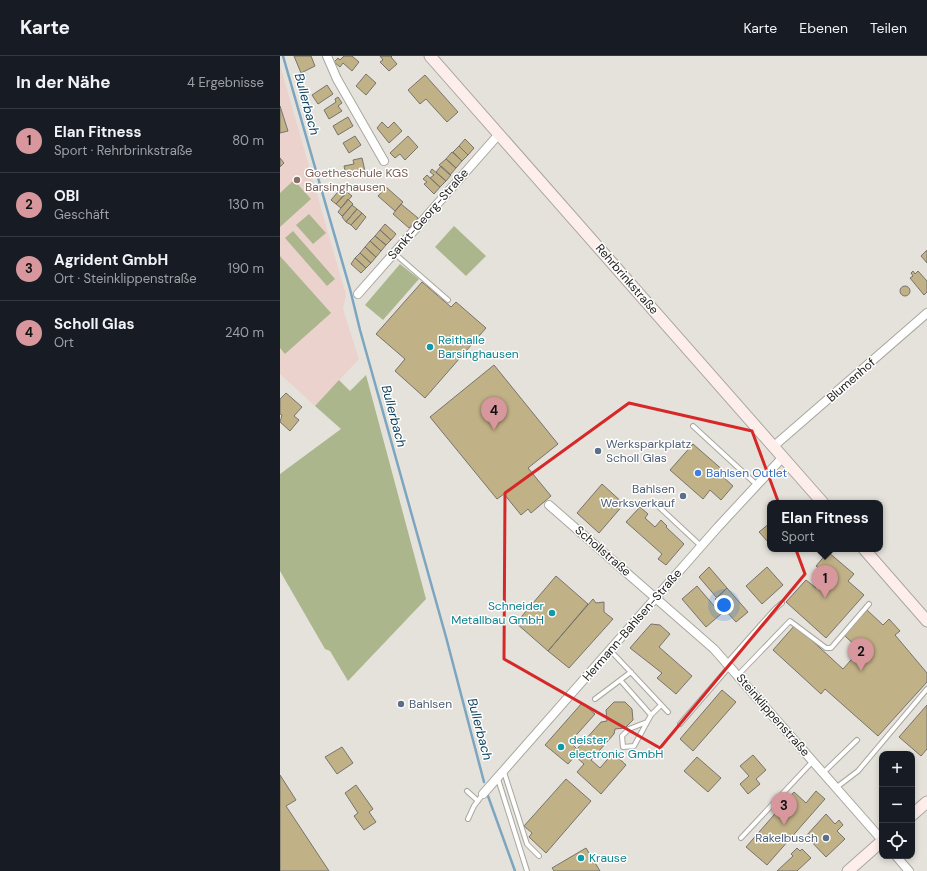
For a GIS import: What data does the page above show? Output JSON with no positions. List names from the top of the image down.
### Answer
{
  "streets": {
    "main road": ["Rehrbrinkstraße"],
    "street": [
      "Sankt-Georg-Straße",
      "Blumenhof",
      "Schollstraße",
      "Hermann-Bahlsen-Straße",
      "Steinklippenstraße"
    ]
  },
  "crossings": [
    ["Sankt-Georg-Straße", "Rehrbrinkstraße"],
    ["Rehrbrinkstraße", "Blumenhof"],
    ["Rehrbrinkstraße", "Hermann-Bahlsen-Straße"],
    ["Schollstraße", "Hermann-Bahlsen-Straße"],
    ["Schollstraße", "Steinklippenstraße"],
    ["Hermann-Bahlsen-Straße", "Steinklippenstraße"]
  ],
  "water": ["Bullerbach"],
  "places": [
    "Goetheschule KGS Barsinghausen",
    "Reithalle Barsinghausen",
    "Werksparkplatz Scholl Glas",
    "Bahlsen Outlet",
    "Bahlsen Werksverkauf",
    "Schneider Metallbau GmbH",
    "Bahlsen",
    "deister electronic GmbH",
    "Rakelbusch",
    "Krause"
  ],
  "page": {
    "header": "Karte",
    "nav": ["Karte", "Ebenen", "Teilen"],
    "heading": ["In der Nähe", "4 Ergebnisse"],
    "list": [
      {
        "mark": "1",
        "name": "Elan Fitness",
        "note": "Sport · Rehrbrinkstraße",
        "value": "80 m"
      },
      {
        "mark": "2",
        "name": "OBI",
        "note": "Geschäft",
        "value": "130 m"
      },
      {
        "mark": "3",
        "name": "Agrident GmbH",
        "note": "Ort · Steinklippenstraße",
        "value": "190 m"
      },
      {
        "mark": "4",
        "name": "Scholl Glas",
        "note": "Ort",
        "value": "240 m"
      }
    ],
    "pins": [
      "4",
      "1",
      "2",
      "3"
    ],
    "popup": ["Elan Fitness", "Sport"],
    "map_buttons": ["+", "−"]
  }
}
